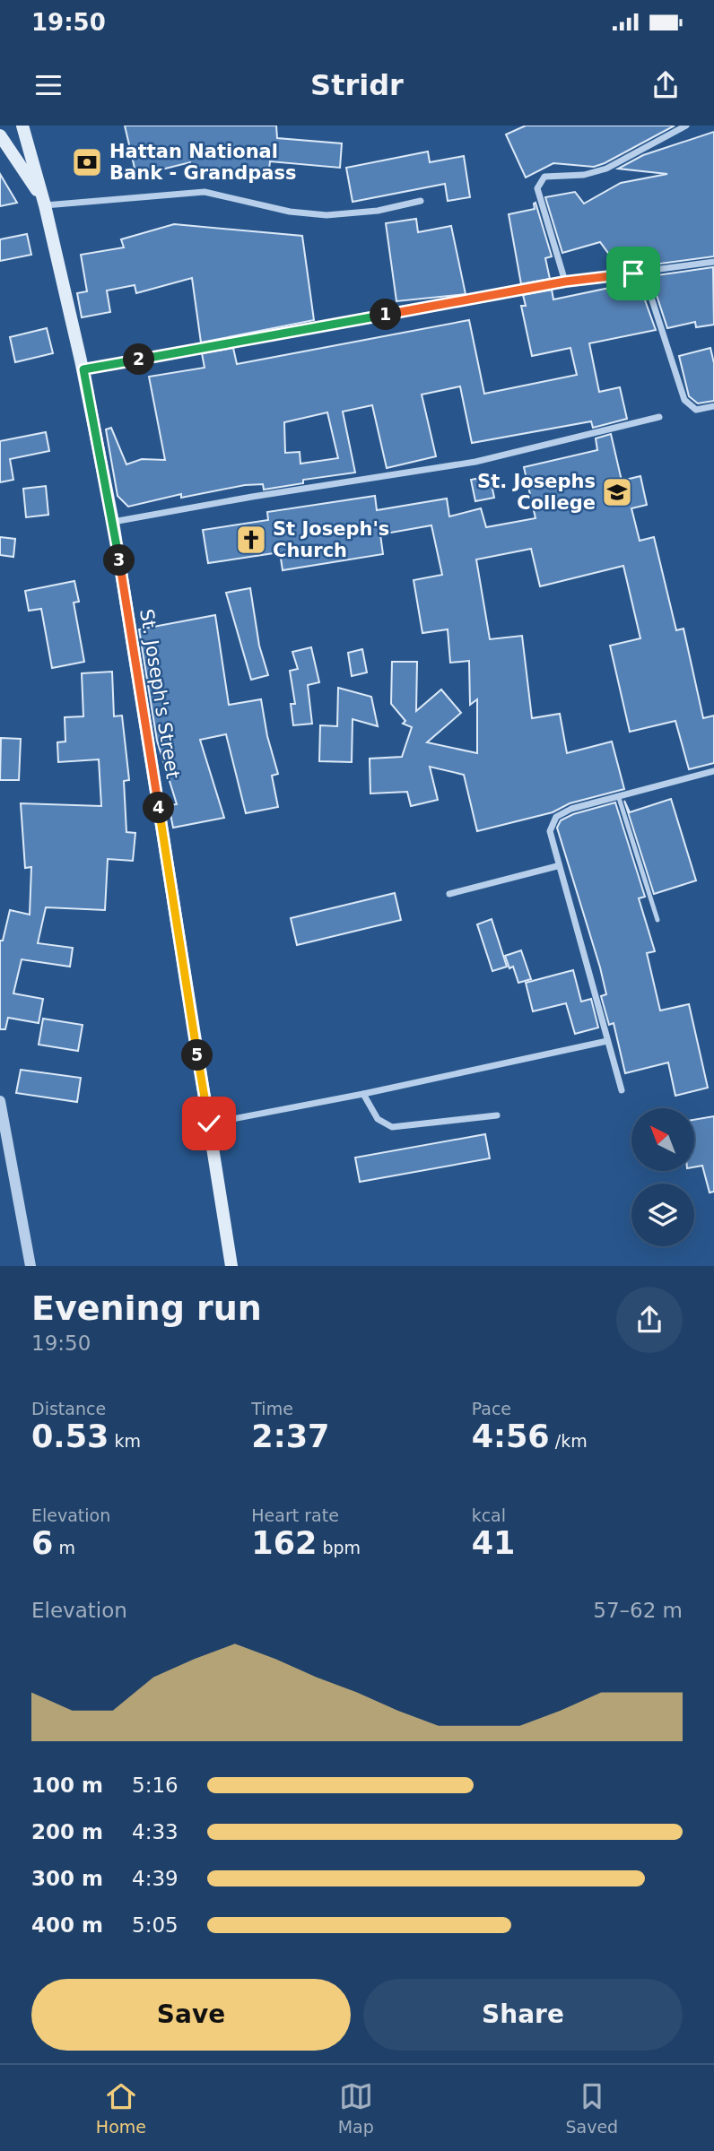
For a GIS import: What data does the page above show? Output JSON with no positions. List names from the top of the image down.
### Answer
{
  "streets": {
    "main road": ["St. Joseph's Street"]
  },
  "places": {
    "bank": ["Hattan National Bank - Grandpass"],
    "school or university": ["St. Josephs College"],
    "church": ["St Joseph's Church"]
  },
  "north": "top left",
  "page": {
    "status": "19:50",
    "header": "Stridr",
    "pins": [
      "1",
      "2",
      "3",
      "4",
      "5"
    ],
    "heading": ["Evening run", "19:50"],
    "stats": [
      ["Distance", "0.53 km"],
      ["Time", "2:37"],
      ["Pace", "4:56 /km"],
      ["Elevation", "6 m"],
      ["Heart rate", "162 bpm"],
      ["kcal", "41"]
    ],
    "chart": ["Elevation", "57–62 m"],
    "list": [
      {
        "name": "100 m",
        "note": "5:16"
      },
      {
        "name": "200 m",
        "note": "4:33"
      },
      {
        "name": "300 m",
        "note": "4:39"
      },
      {
        "name": "400 m",
        "note": "5:05"
      }
    ],
    "buttons": ["Save", "Share"],
    "tabs": ["Home", "Map", "Saved"]
  }
}
